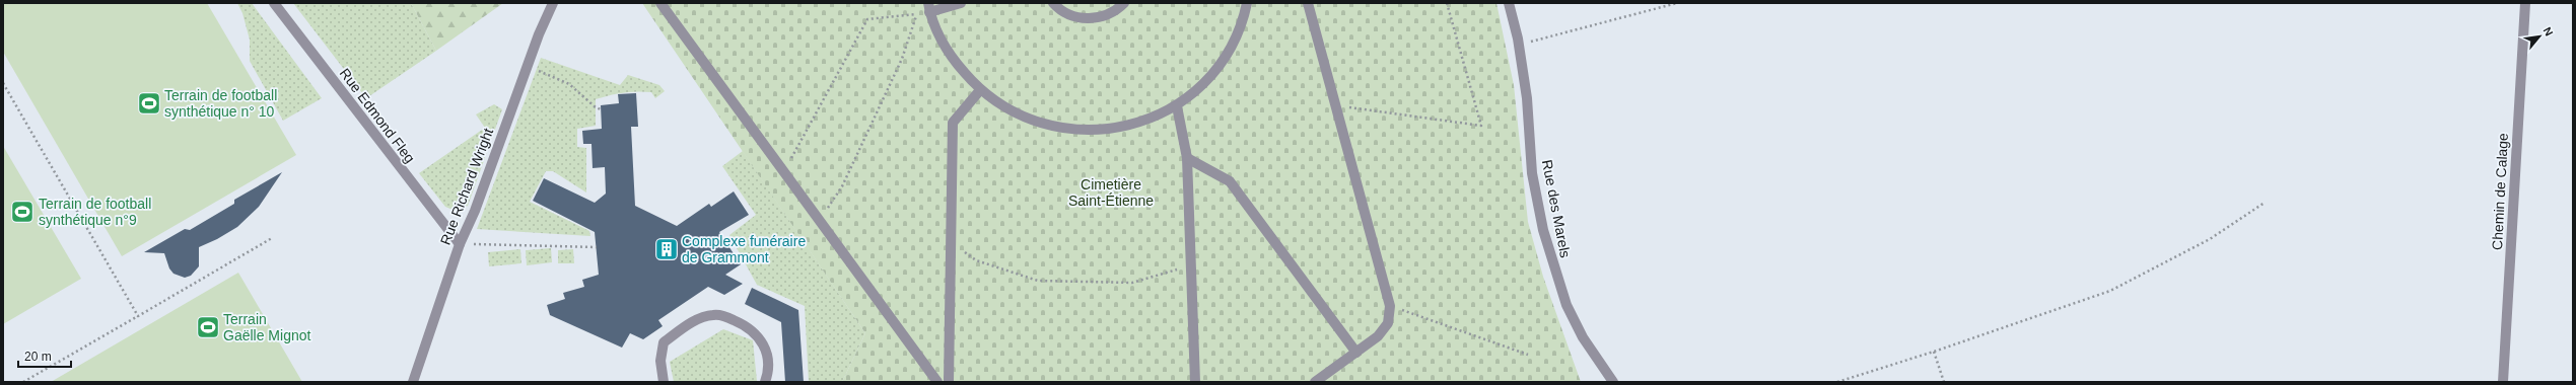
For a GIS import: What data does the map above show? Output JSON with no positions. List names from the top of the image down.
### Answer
{
  "streets": {
    "street": [
      "Rue Edmond Fleg",
      "Rue Richard Wright",
      "Chemin de Calage",
      "Rue des Marels"
    ]
  },
  "crossings": [
    ["Rue Edmond Fleg", "Rue Richard Wright"]
  ],
  "parks": ["Cimetière Saint-Étienne"],
  "places": {
    "sports": ["Terrain de football synthétique n° 10", "Terrain de football synthétique n°9", "Terrain Gaëlle Mignot"],
    "building": ["Complexe funéraire de Grammont"]
  },
  "scale_bar": "20 m",
  "north": "top right"
}
